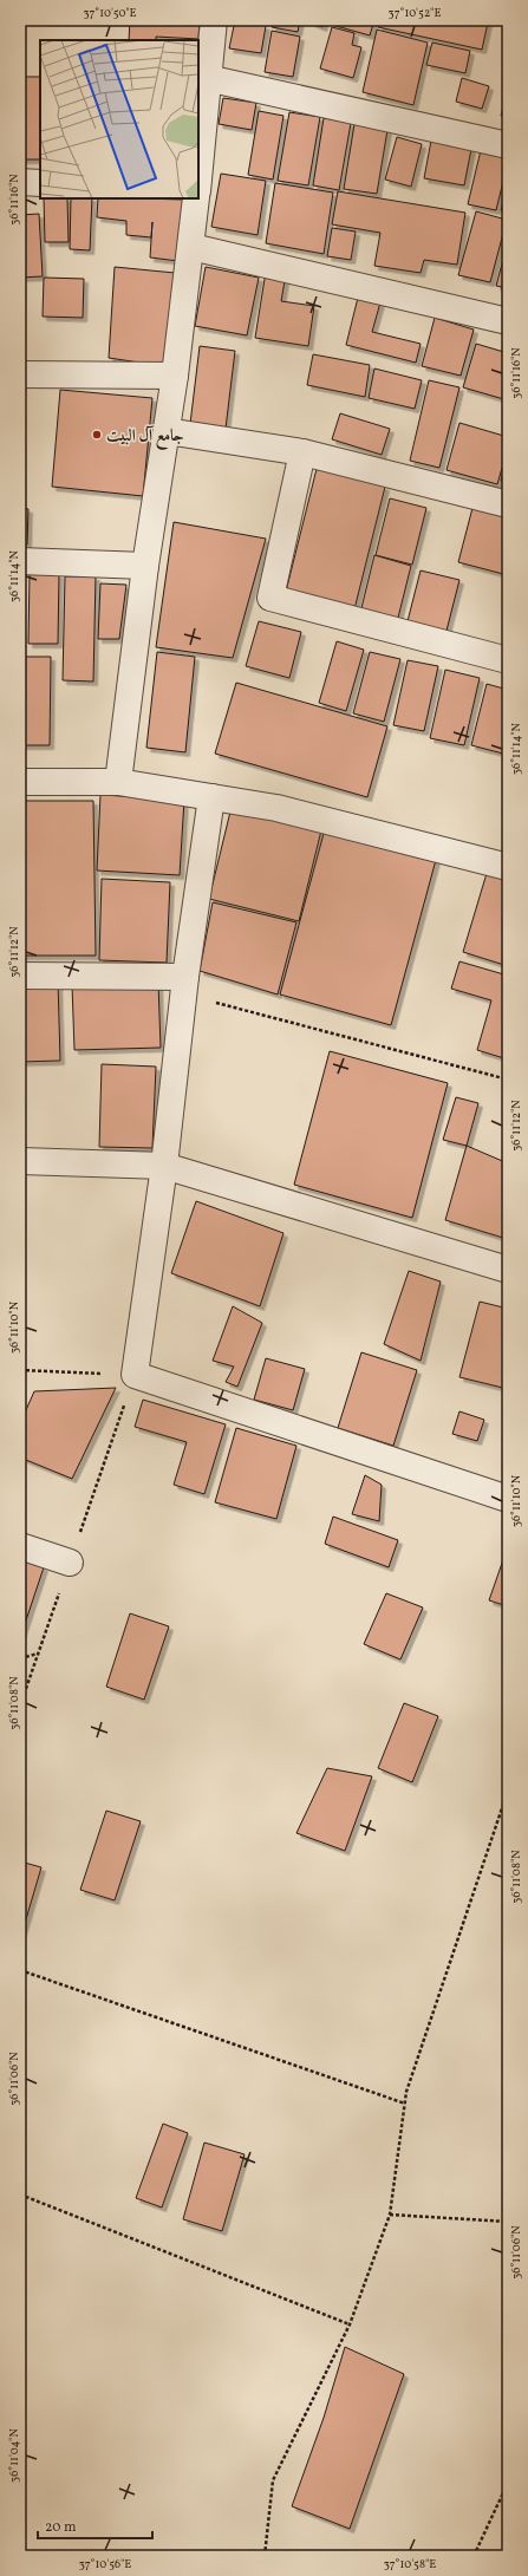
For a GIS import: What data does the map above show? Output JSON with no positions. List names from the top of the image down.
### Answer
{
  "places": ["جامع آل البيت"],
  "scale_bar": "20 m",
  "coordinates": [
    "37°10'50\"E",
    "37°10'52\"E",
    "36°11'16\"N",
    "36°11'14\"N",
    "36°11'12\"N",
    "36°11'10\"N",
    "36°11'08\"N",
    "36°11'06\"N",
    "36°11'04\"N",
    "37°10'56\"E",
    "37°10'58\"E"
  ]
}
